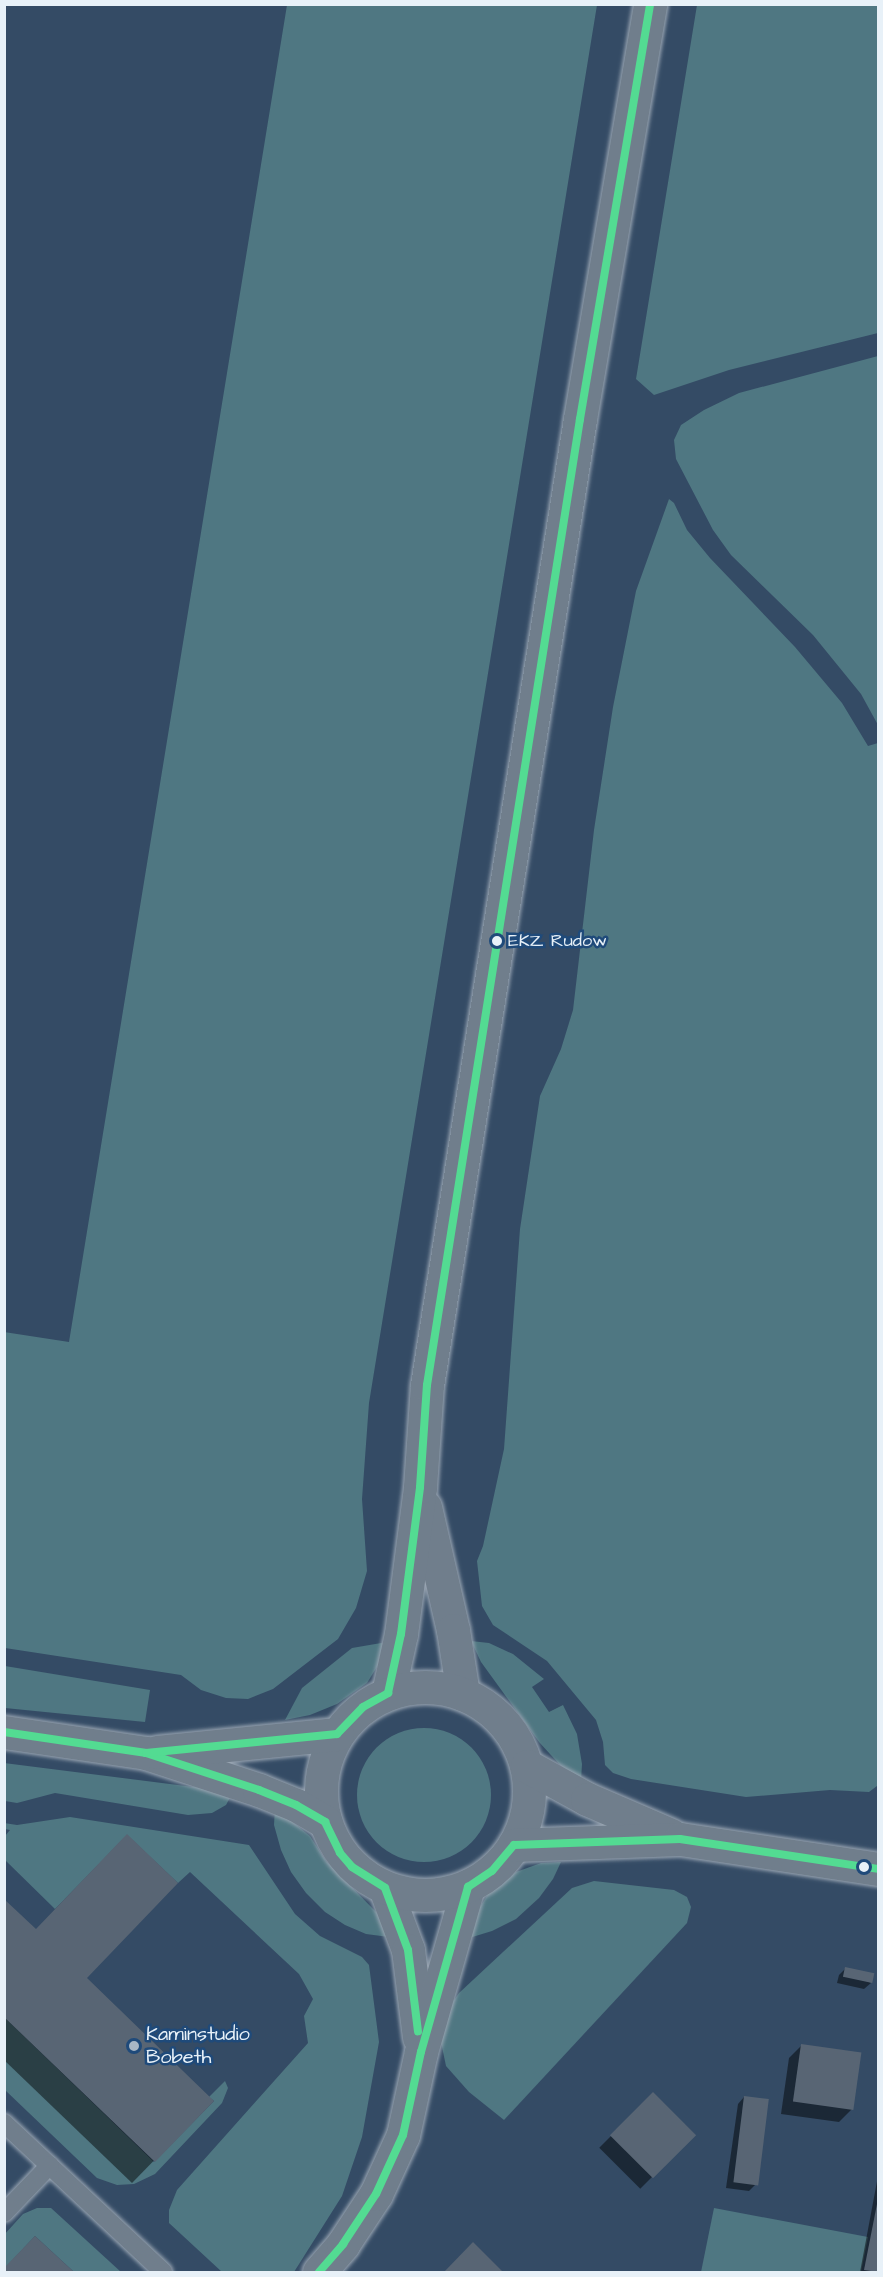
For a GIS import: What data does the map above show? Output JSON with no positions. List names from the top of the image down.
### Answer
{
  "places": ["EKZ Rudow", "Kaminstudio Bobeth"]
}
